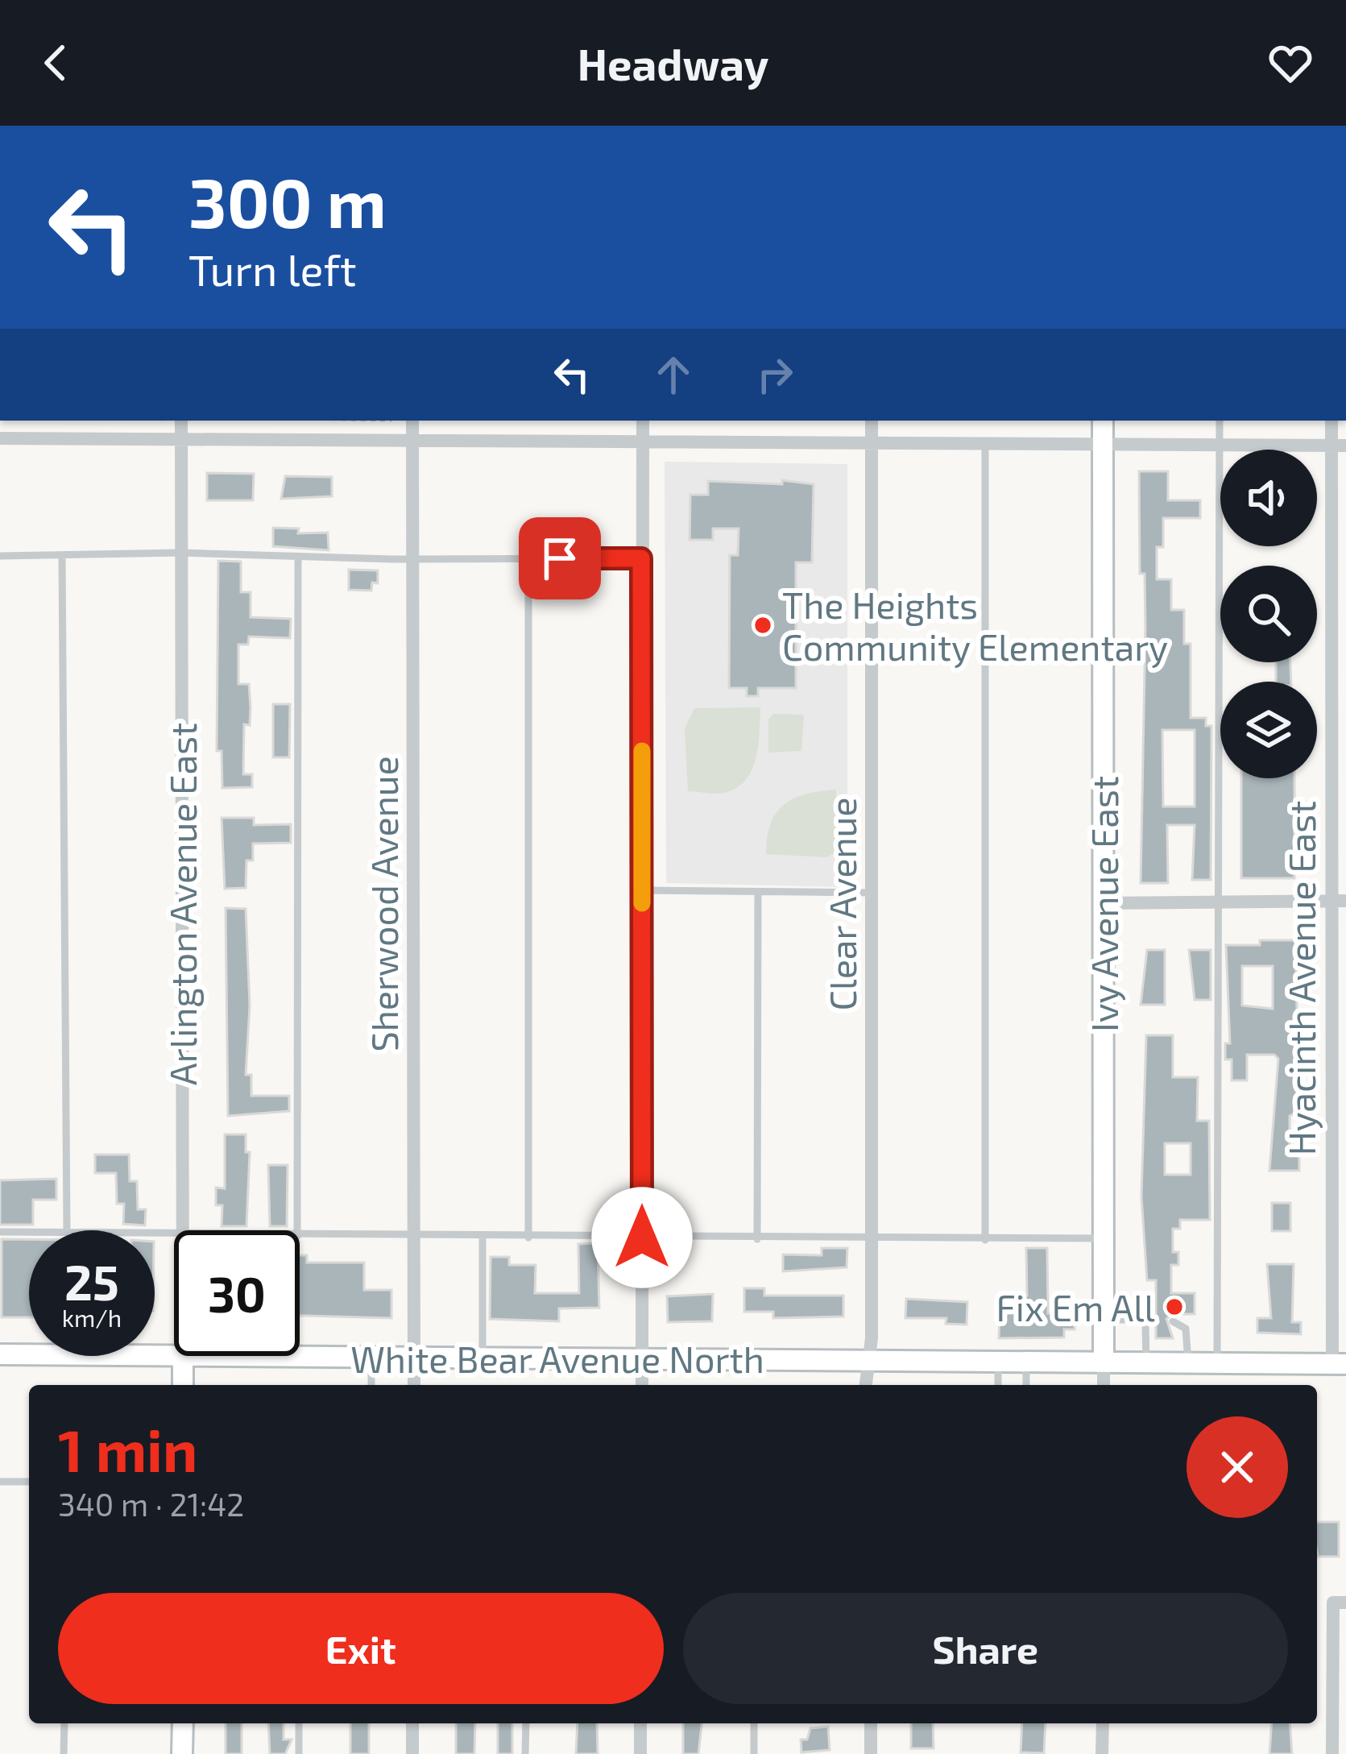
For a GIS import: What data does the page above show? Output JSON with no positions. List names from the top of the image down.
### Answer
{
  "streets": {
    "main road": ["Arlington Avenue East", "Ivy Avenue East", "White Bear Avenue North"],
    "street": ["Sherwood Avenue", "Clear Avenue", "Hyacinth Avenue East"]
  },
  "crossings": [
    ["Sherwood Avenue", "White Bear Avenue North"],
    ["Clear Avenue", "White Bear Avenue North"],
    ["Ivy Avenue East", "White Bear Avenue North"],
    ["Hyacinth Avenue East", "White Bear Avenue North"]
  ],
  "places": ["The Heights Community Elementary", "Fix Em All"],
  "page": {
    "header": "Headway",
    "turn": ["300 m", "Turn left"],
    "speed": "25 km/h",
    "limit": "30",
    "heading": ["1 min", "340 m · 21:42"],
    "buttons": ["Exit", "Share"]
  }
}
